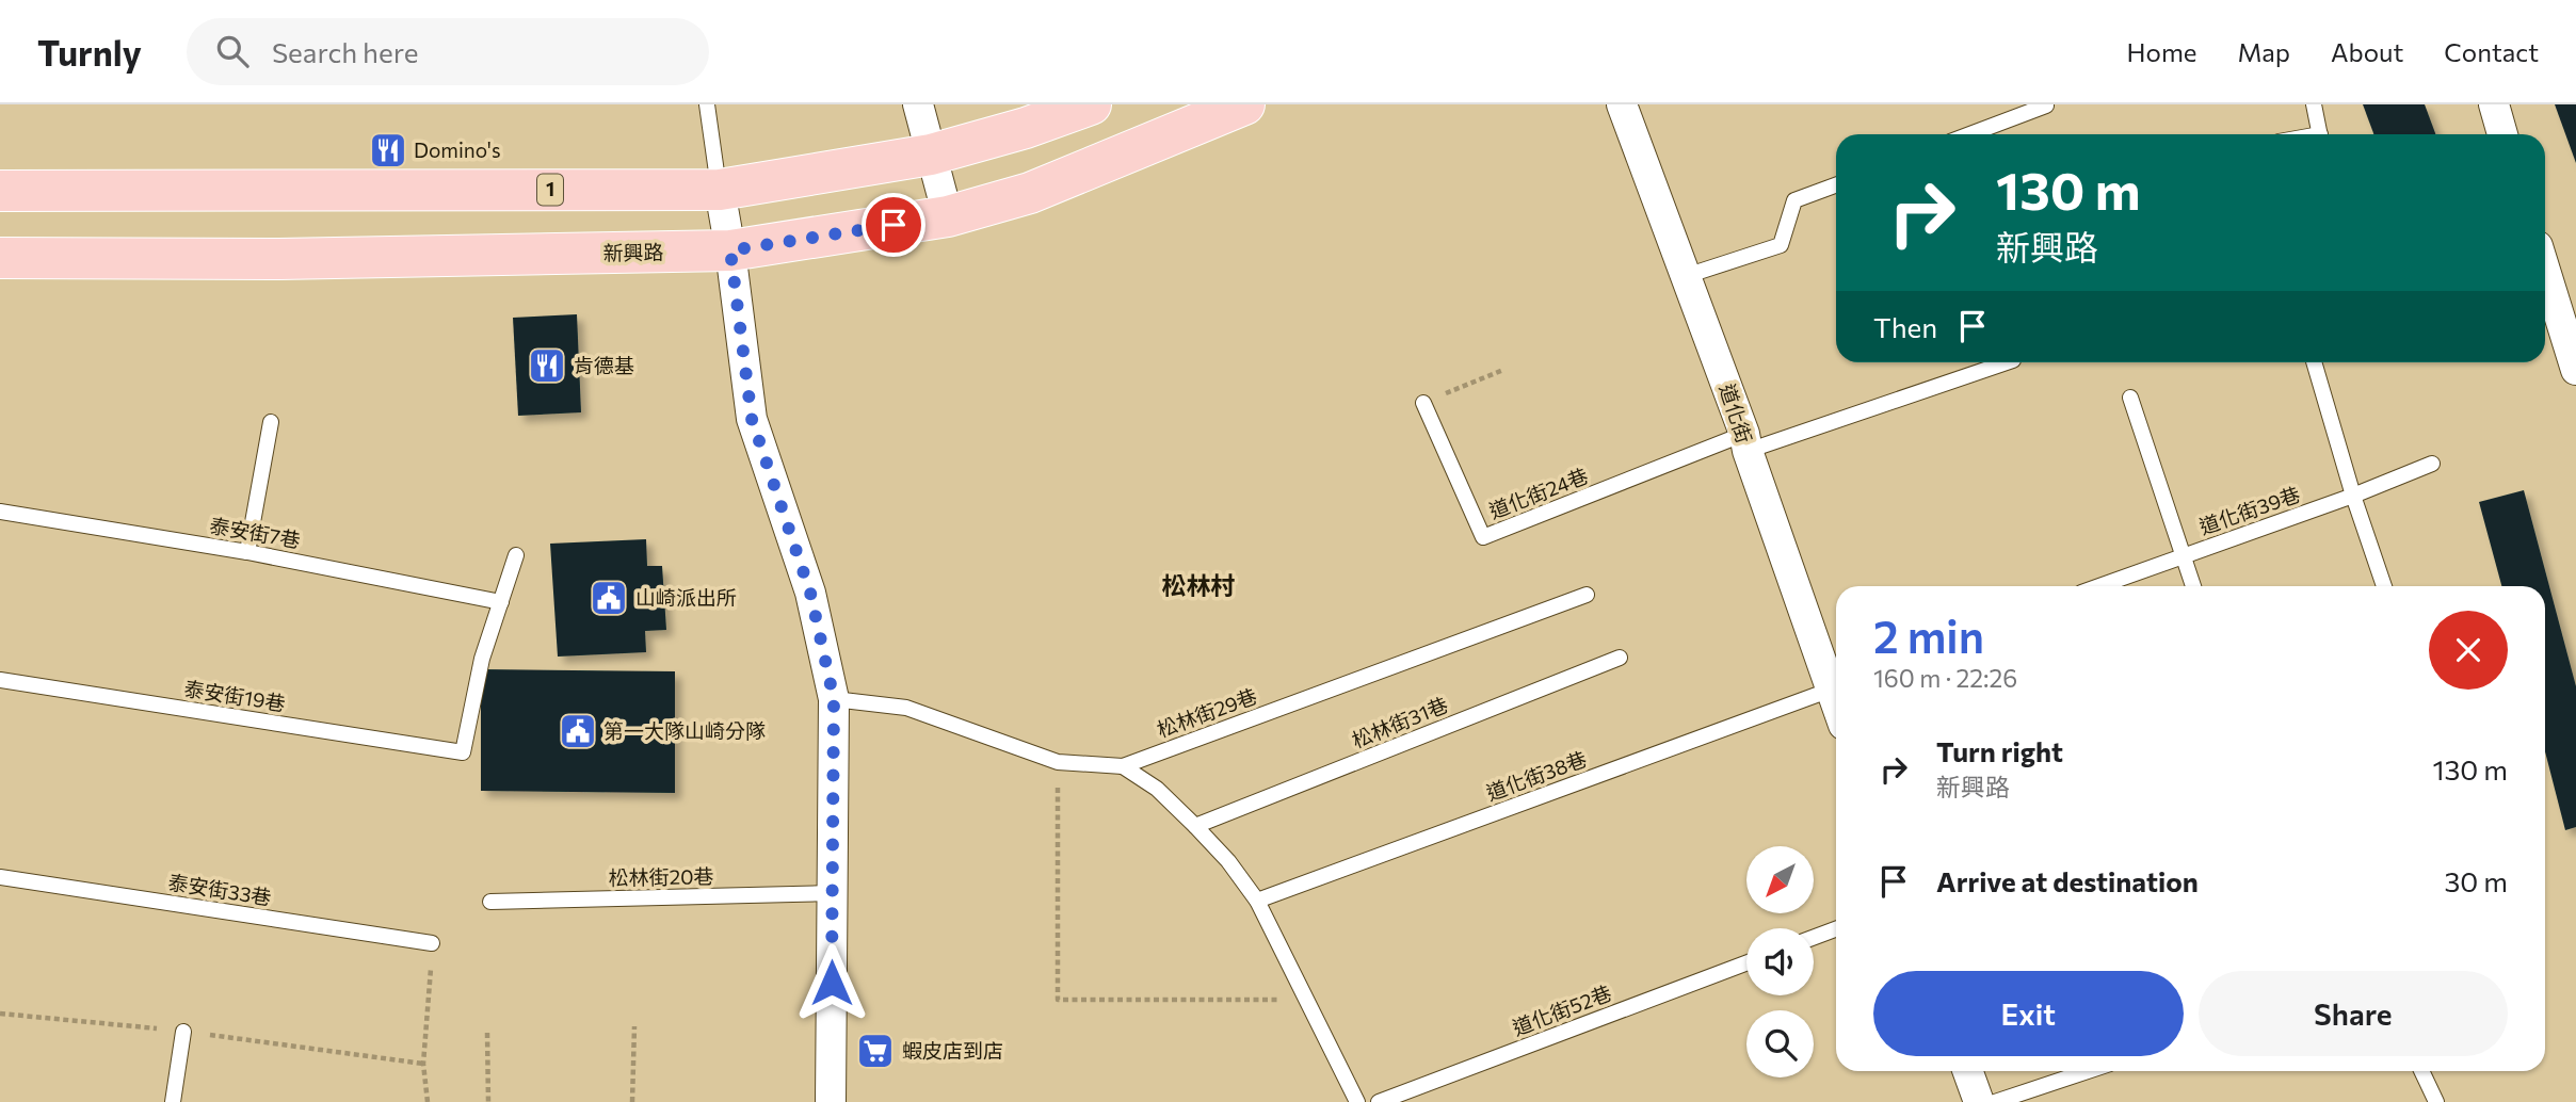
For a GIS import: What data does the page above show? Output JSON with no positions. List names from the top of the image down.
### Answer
{
  "streets": {
    "main road": ["1", "新興路"],
    "street": ["道化街"],
    "lane": [
      "道化街24巷",
      "道化街39巷",
      "泰安街7巷",
      "泰安街19巷",
      "松林街29巷",
      "松林街31巷",
      "道化街38巷",
      "松林街20巷",
      "泰安街33巷",
      "道化街52巷"
    ]
  },
  "crossings": [
    ["道化街", "道化街24巷"],
    ["泰安街7巷", "泰安街19巷"]
  ],
  "districts": ["松林村"],
  "places": {
    "restaurant": ["Domino's", "肯德基"],
    "public building": ["山崎派出所", "第一大隊山崎分隊"],
    "supermarket": ["蝦皮店到店"]
  },
  "north": "bottom left",
  "page": {
    "header": "Turnly",
    "search": "Search here",
    "nav": [
      "Home",
      "Map",
      "About",
      "Contact"
    ],
    "turn": ["130 m", "新興路"],
    "then": "Then",
    "heading": ["2 min", "160 m · 22:26"],
    "list": [
      {
        "name": "Turn right",
        "note": "新興路",
        "value": "130 m"
      },
      {
        "name": "Arrive at destination",
        "value": "30 m"
      }
    ],
    "buttons": ["Exit", "Share"]
  }
}
